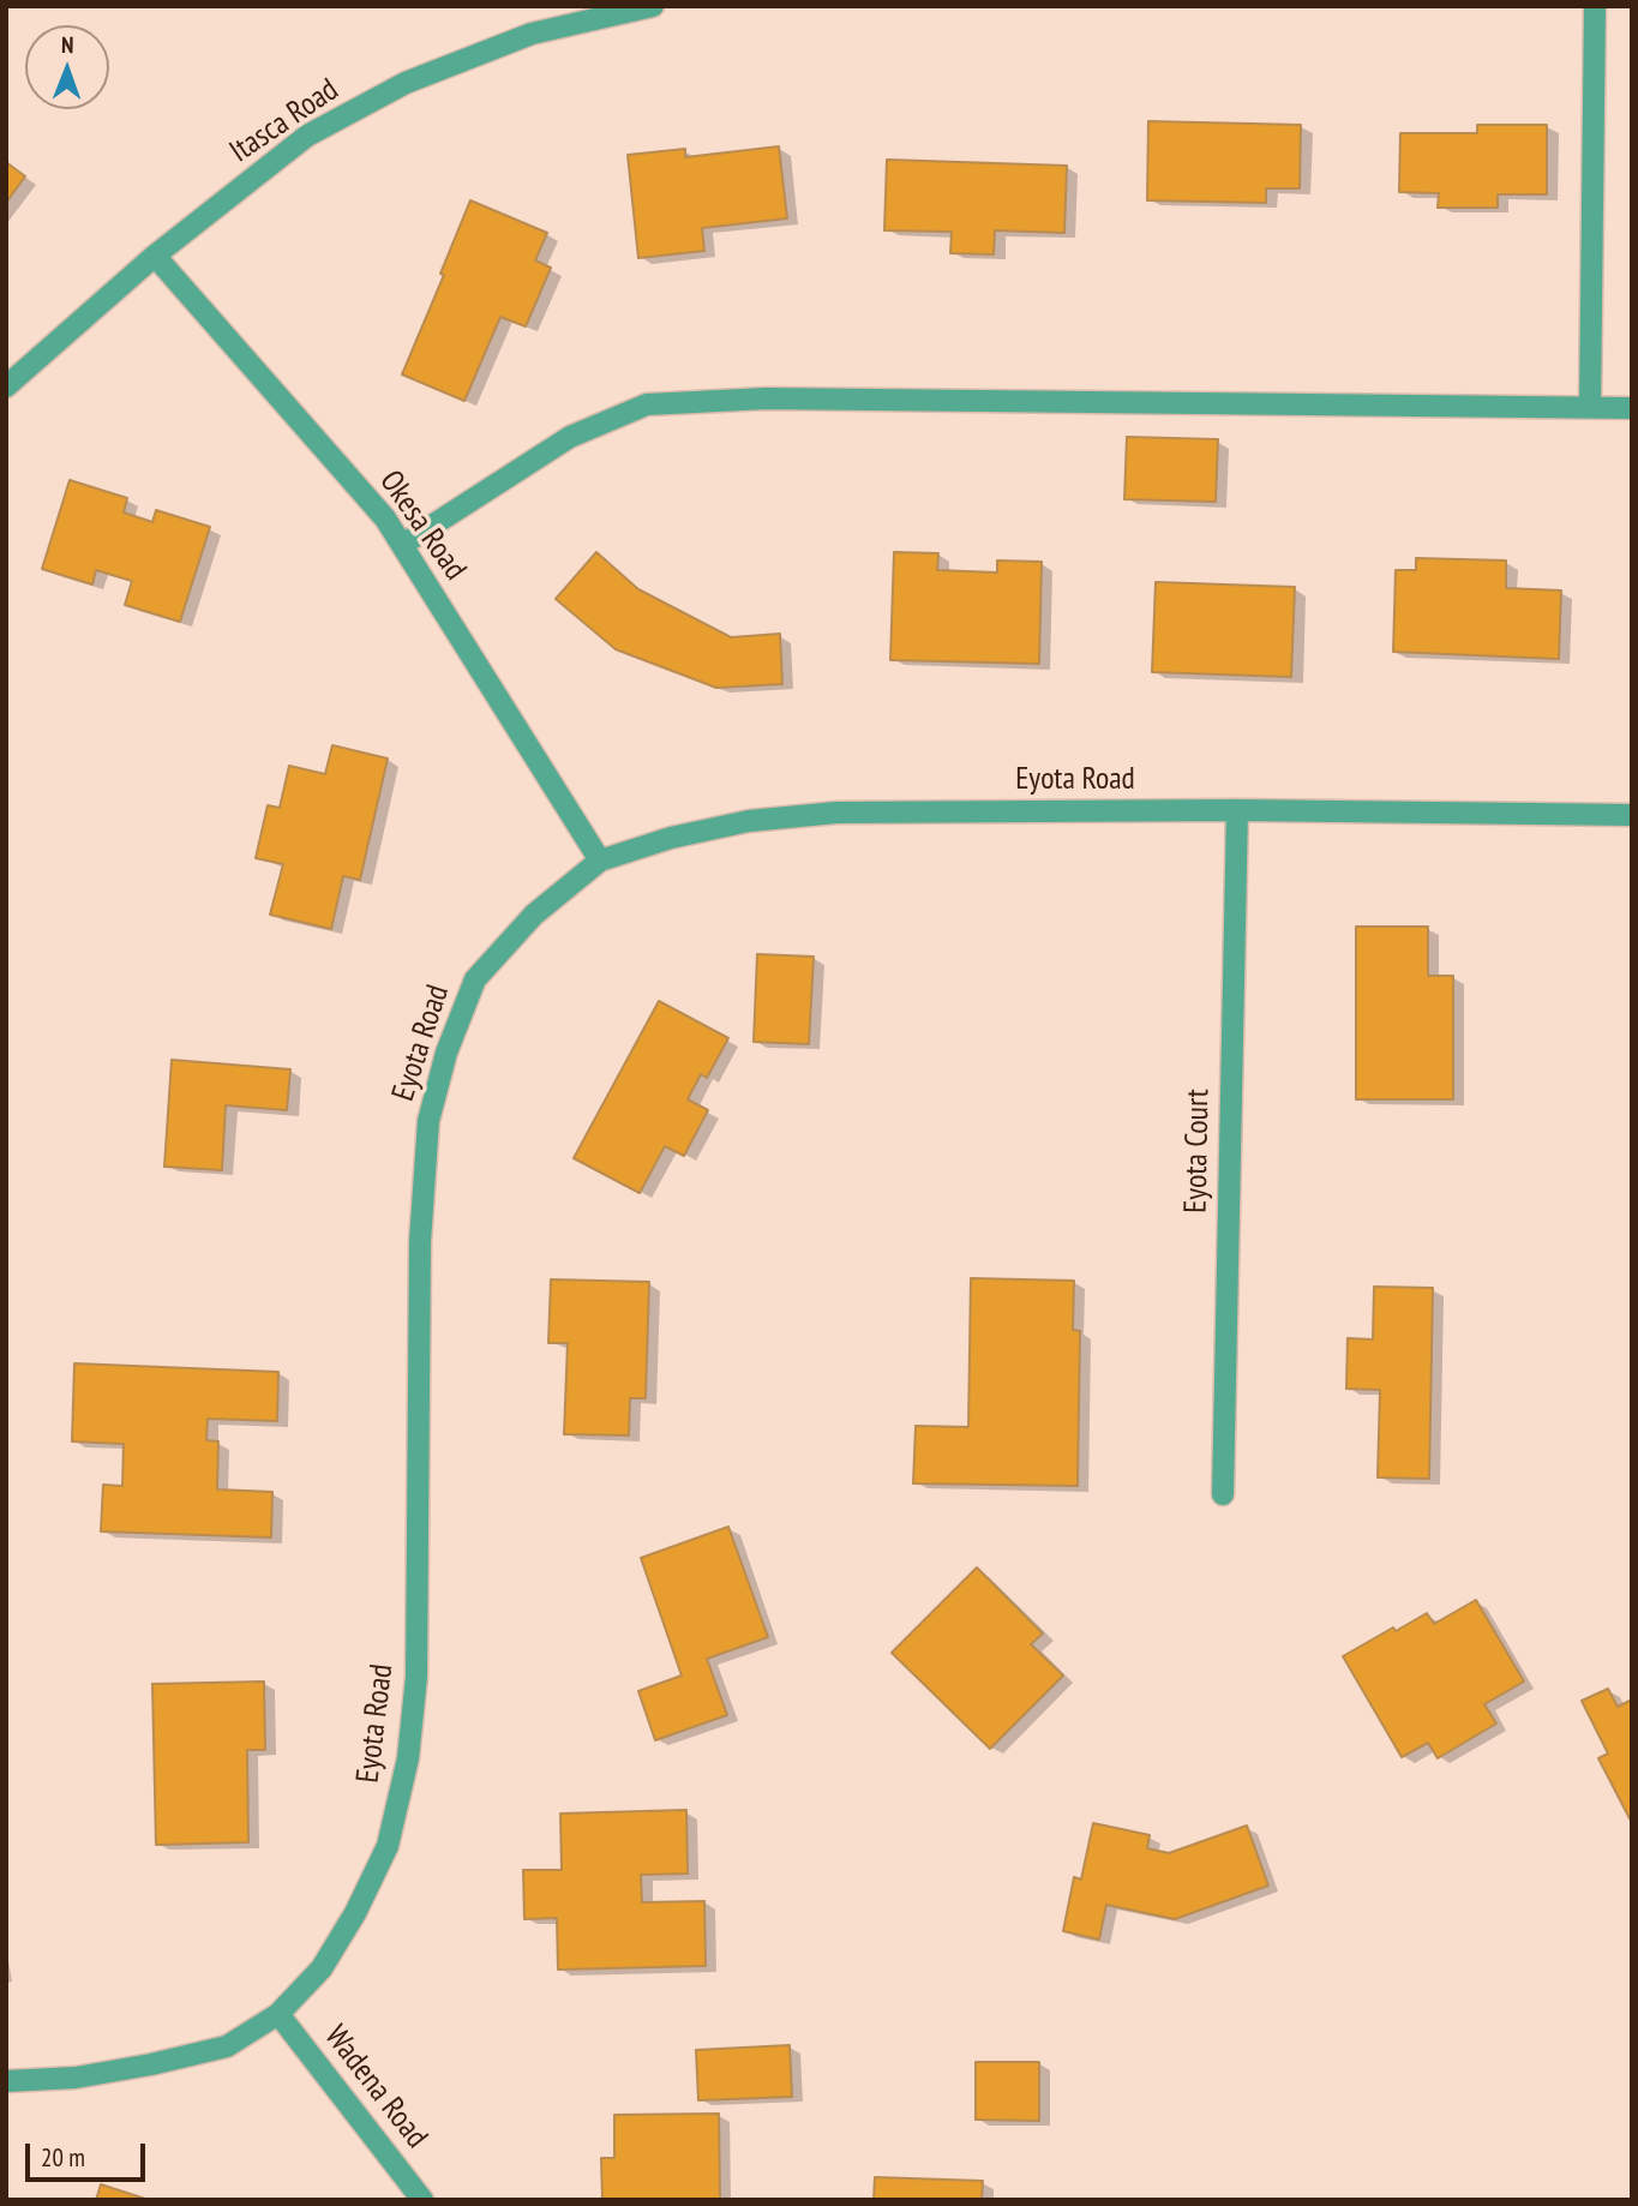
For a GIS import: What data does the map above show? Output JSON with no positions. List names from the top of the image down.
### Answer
{
  "streets": {
    "street": [
      "Itasca Road",
      "Okesa Road",
      "Eyota Road",
      "Eyota Court",
      "Wadena Road"
    ]
  },
  "crossings": [
    ["Itasca Road", "Okesa Road"],
    ["Okesa Road", "Eyota Road"],
    ["Eyota Road", "Eyota Court"],
    ["Eyota Road", "Wadena Road"]
  ],
  "scale_bar": "20 m",
  "north": "top"
}
